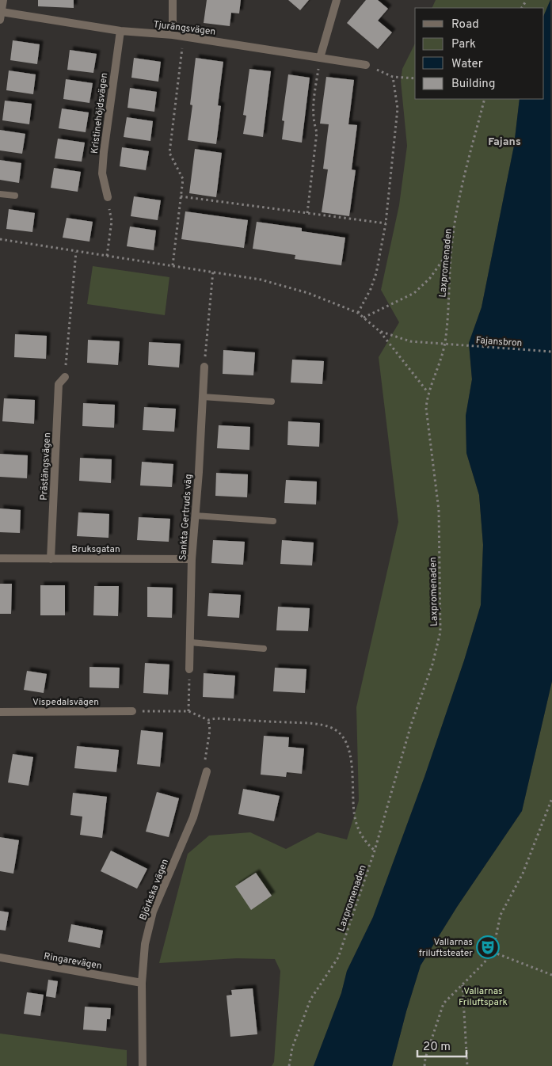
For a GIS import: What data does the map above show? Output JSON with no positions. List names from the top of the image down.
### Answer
{
  "streets": {
    "street": [
      "Tjurängsvägen",
      "Kristinehöjdsvägen",
      "Prästängsvägen",
      "Sankta Gertruds väg",
      "Bruksgatan",
      "Vispedalsvägen",
      "Björkska vägen",
      "Ringarevägen"
    ],
    "path": ["Laxpromenaden", "Fajansbron"]
  },
  "crossings": [
    ["Tjurängsvägen", "Kristinehöjdsvägen"],
    ["Laxpromenaden", "Fajansbron"],
    ["Prästängsvägen", "Bruksgatan"],
    ["Sankta Gertruds väg", "Bruksgatan"],
    ["Björkska vägen", "Ringarevägen"]
  ],
  "districts": ["Fajans"],
  "parks": ["Vallarnas Friluftspark"],
  "places": {
    "theatre": ["Vallarnas friluftsteater"]
  },
  "legend": [
    "Road",
    "Park",
    "Water",
    "Building"
  ],
  "scale_bar": "20 m"
}
